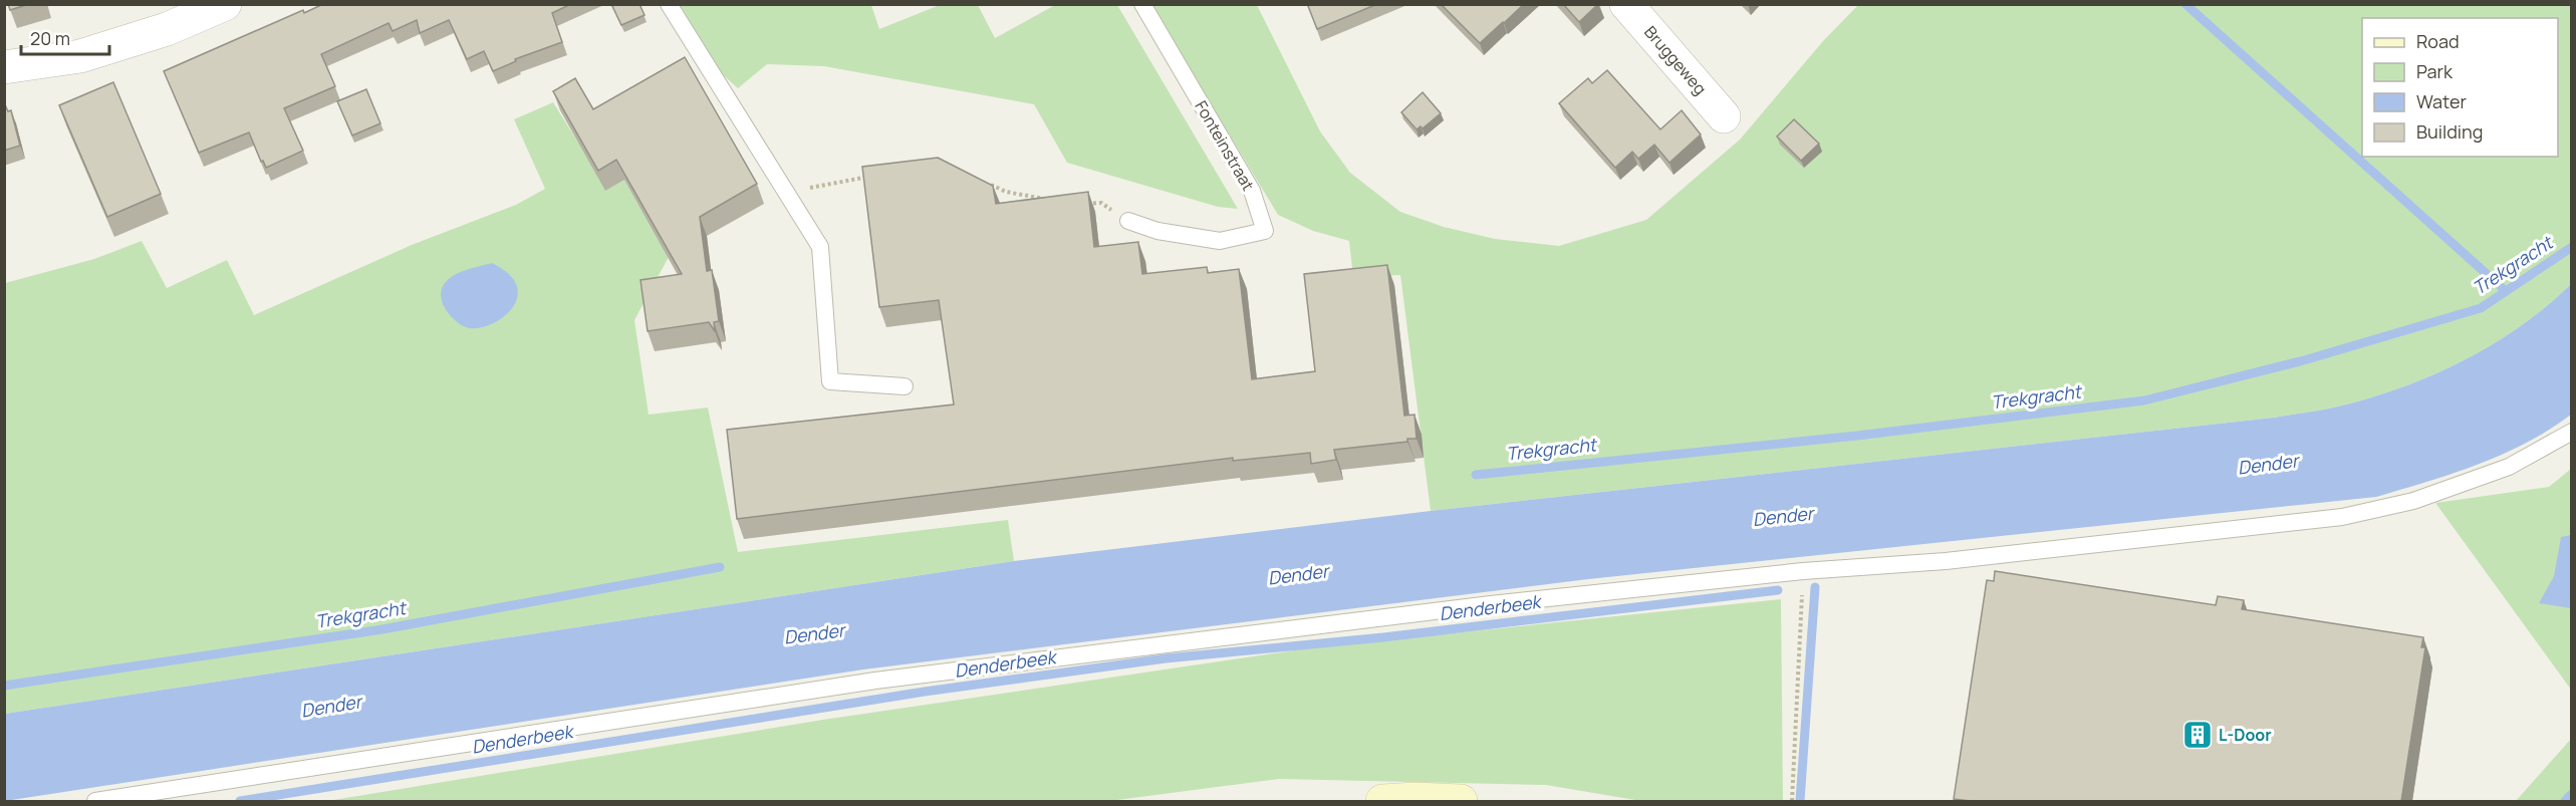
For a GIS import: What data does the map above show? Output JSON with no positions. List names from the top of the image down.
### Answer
{
  "streets": {
    "street": ["Bruggeweg"],
    "lane": ["Fonteinstraat"]
  },
  "water": ["Trekgracht", "Dender", "Denderbeek"],
  "places": {
    "building": ["L-Door"]
  },
  "legend": [
    "Road",
    "Park",
    "Water",
    "Building"
  ],
  "scale_bar": "20 m"
}
